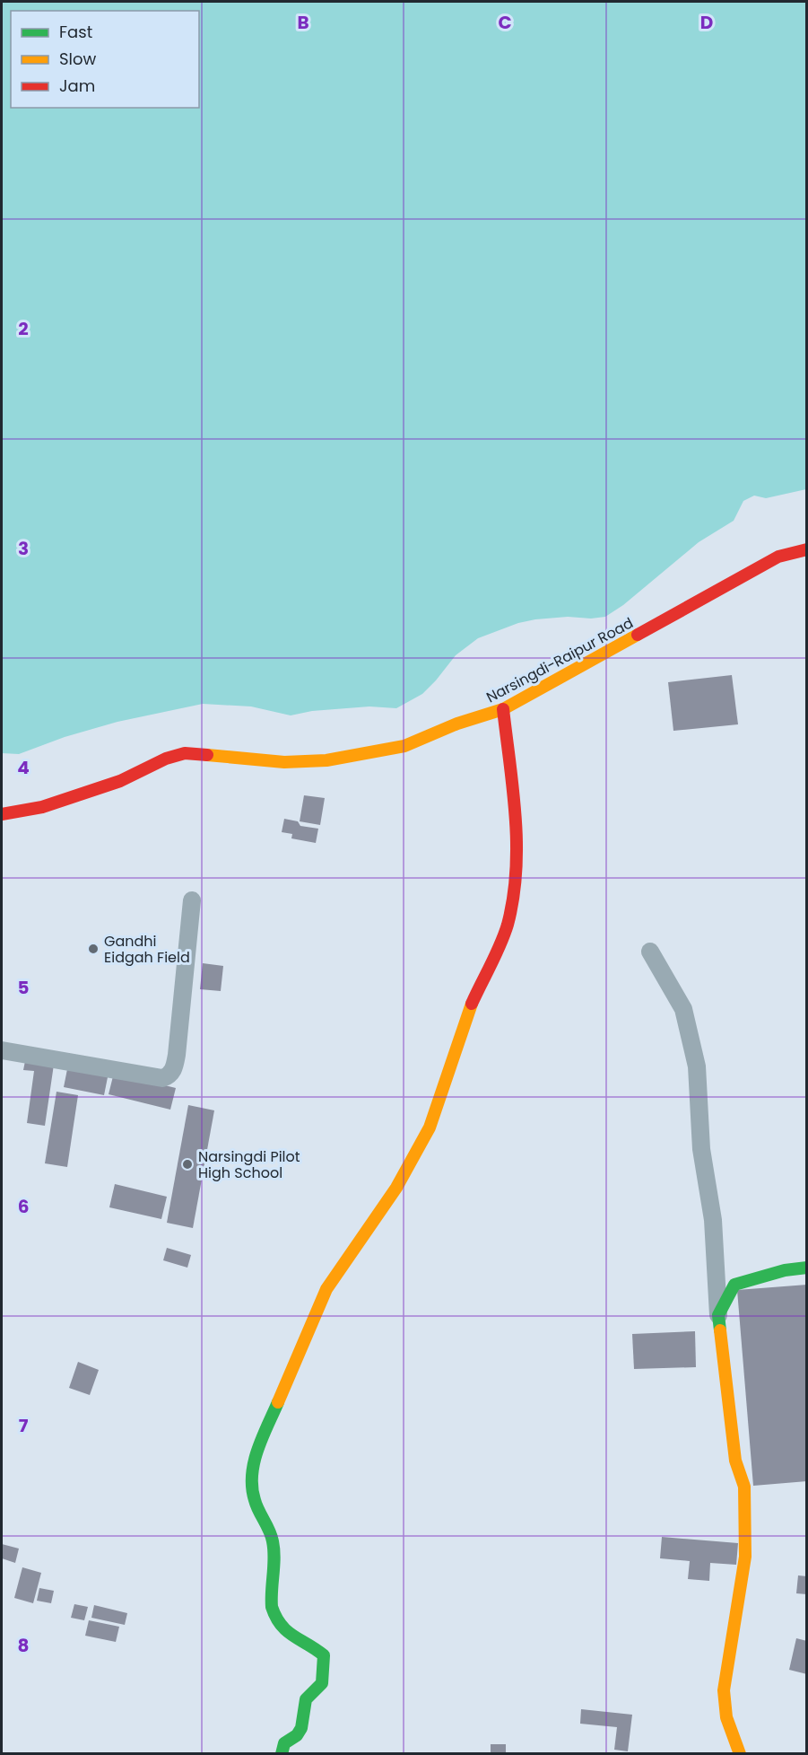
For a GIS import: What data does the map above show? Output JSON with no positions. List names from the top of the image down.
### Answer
{
  "streets": {
    "street": ["Narsingdi-Raipur Road"]
  },
  "places": ["Gandhi Eidgah Field", "Narsingdi Pilot High School"],
  "legend": ["Fast", "Slow", "Jam"],
  "grid": {
    "columns": ["B", "C", "D"],
    "rows": [
      "2",
      "3",
      "4",
      "5",
      "6",
      "7",
      "8"
    ]
  }
}
